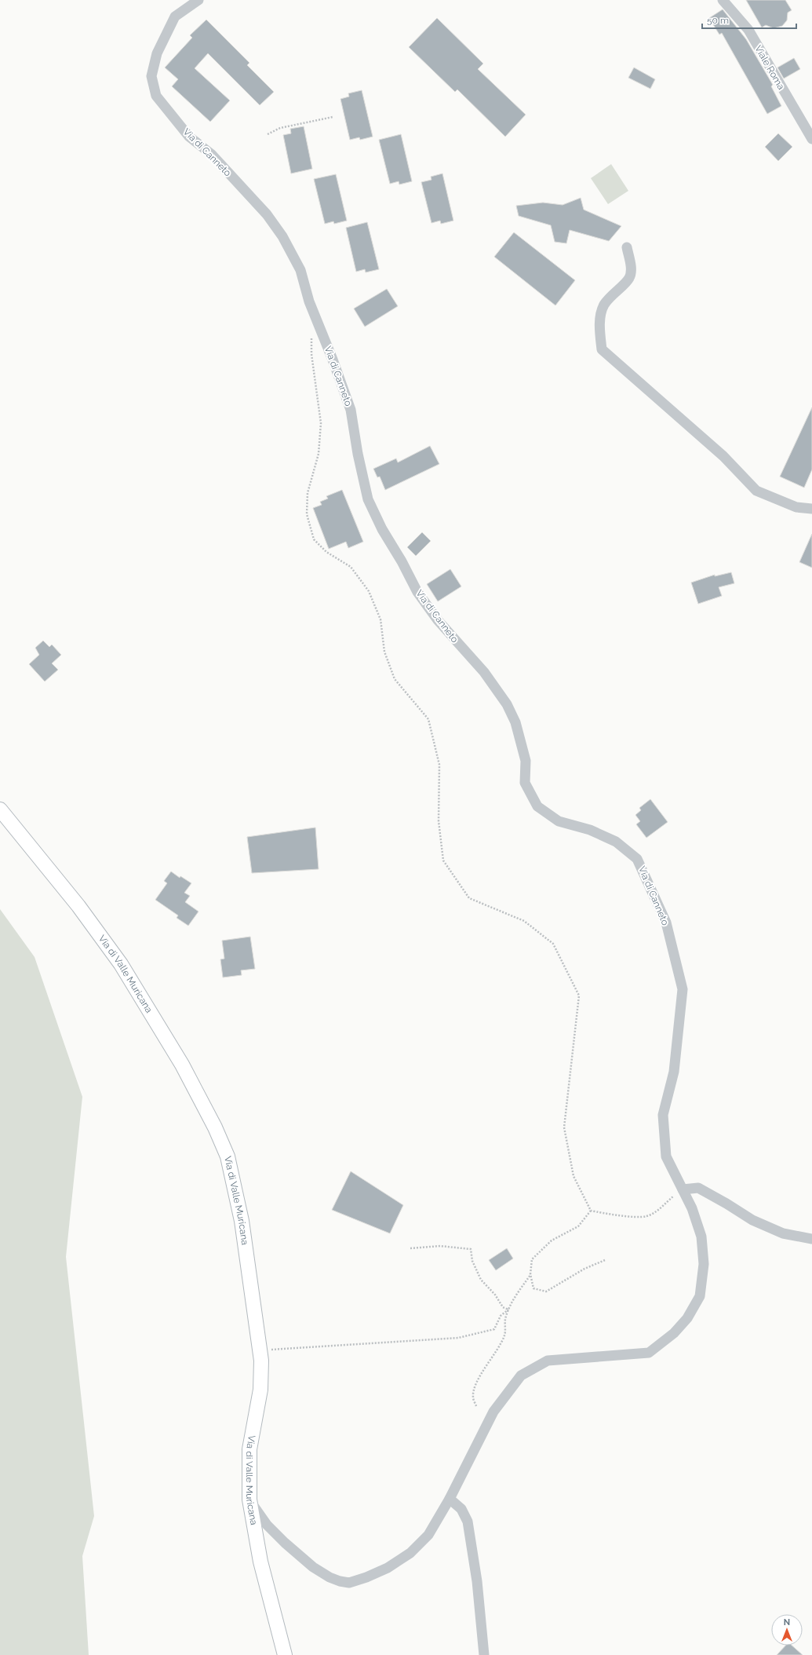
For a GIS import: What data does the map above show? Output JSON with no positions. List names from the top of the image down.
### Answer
{
  "streets": {
    "street": ["Viale Roma", "Via di Canneto", "Via di Valle Muricana"]
  },
  "crossings": [
    ["Via di Canneto", "Via di Valle Muricana"]
  ],
  "scale_bar": "50 m",
  "north": "top"
}
